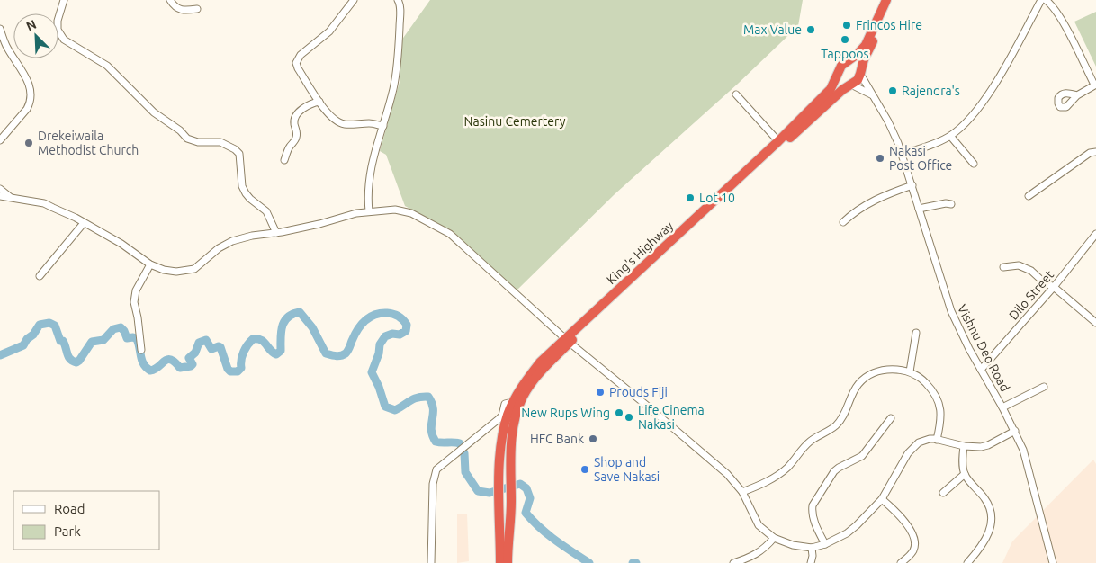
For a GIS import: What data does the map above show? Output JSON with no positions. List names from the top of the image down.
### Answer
{
  "streets": {
    "highway": ["King's Highway"],
    "street": ["Dilo Street", "Vishnu Deo Road"]
  },
  "crossings": [
    ["King's Highway", "Vishnu Deo Road"],
    ["Dilo Street", "Vishnu Deo Road"]
  ],
  "parks": ["Nasinu Cemertery"],
  "places": [
    "Frincos Hire",
    "Max Value",
    "Tappoos",
    "Rajendra's",
    "Drekeiwaila Methodist Church",
    "Nakasi Post Office",
    "Lot 10",
    "Prouds Fiji",
    "New Rups Wing",
    "Life Cinema Nakasi",
    "HFC Bank",
    "Shop and Save Nakasi"
  ],
  "legend": ["Road", "Park"],
  "north": "top left"
}
